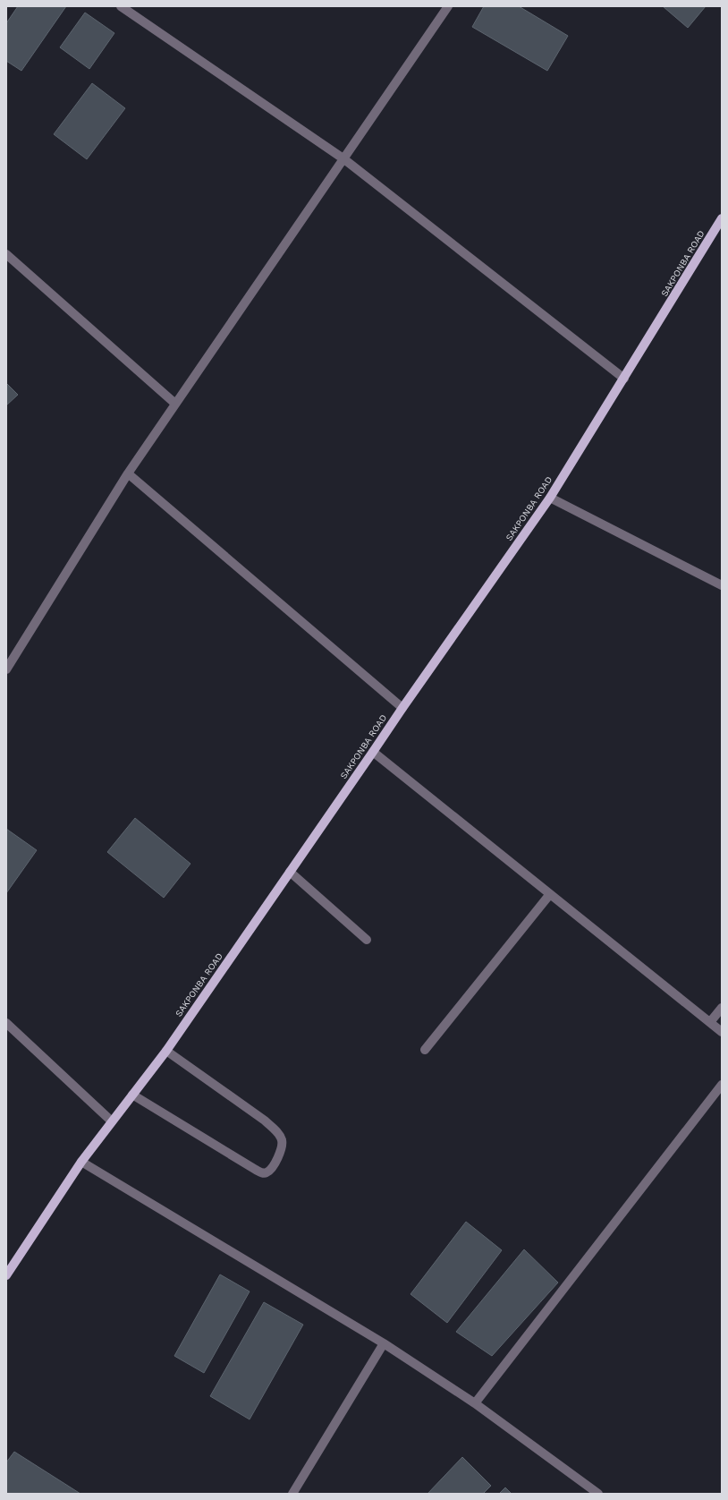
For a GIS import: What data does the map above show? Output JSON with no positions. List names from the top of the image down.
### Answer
{
  "streets": {
    "main road": ["SAKPONBA ROAD"]
  }
}
